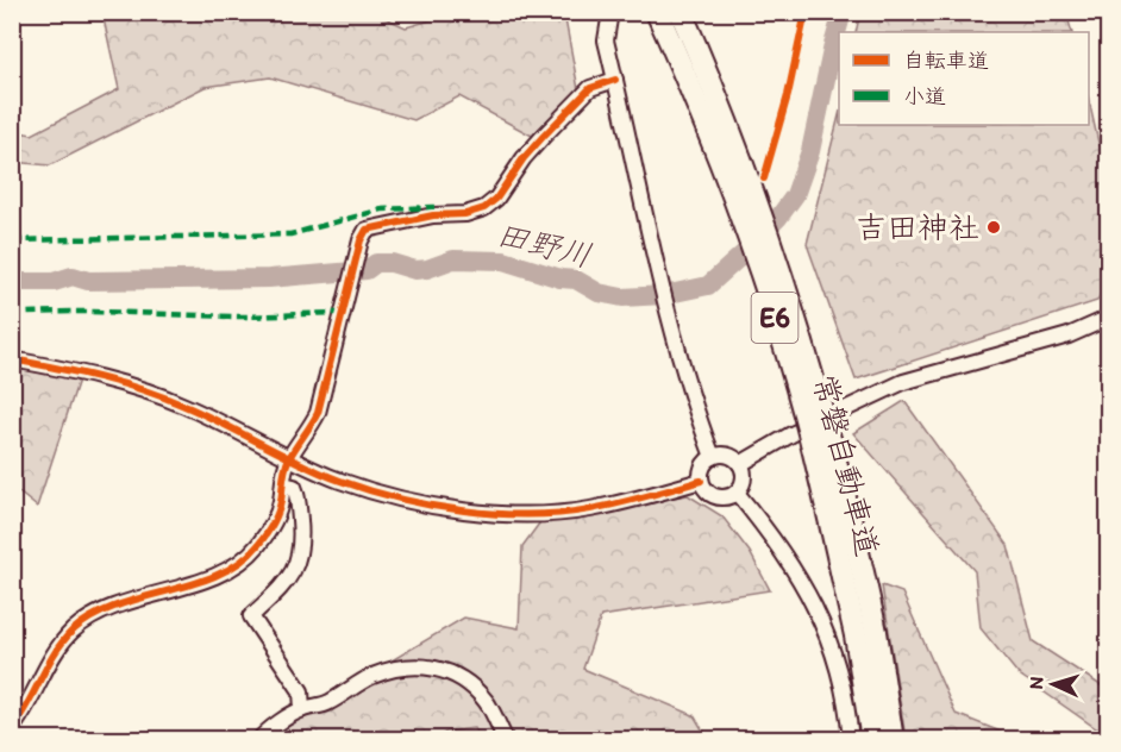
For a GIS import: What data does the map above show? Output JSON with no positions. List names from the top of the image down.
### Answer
{
  "streets": {
    "highway": ["E6", "常磐自動車道"]
  },
  "water": ["田野川"],
  "places": ["吉田神社"],
  "legend": ["自転車道", "小道"],
  "north": "left"
}
